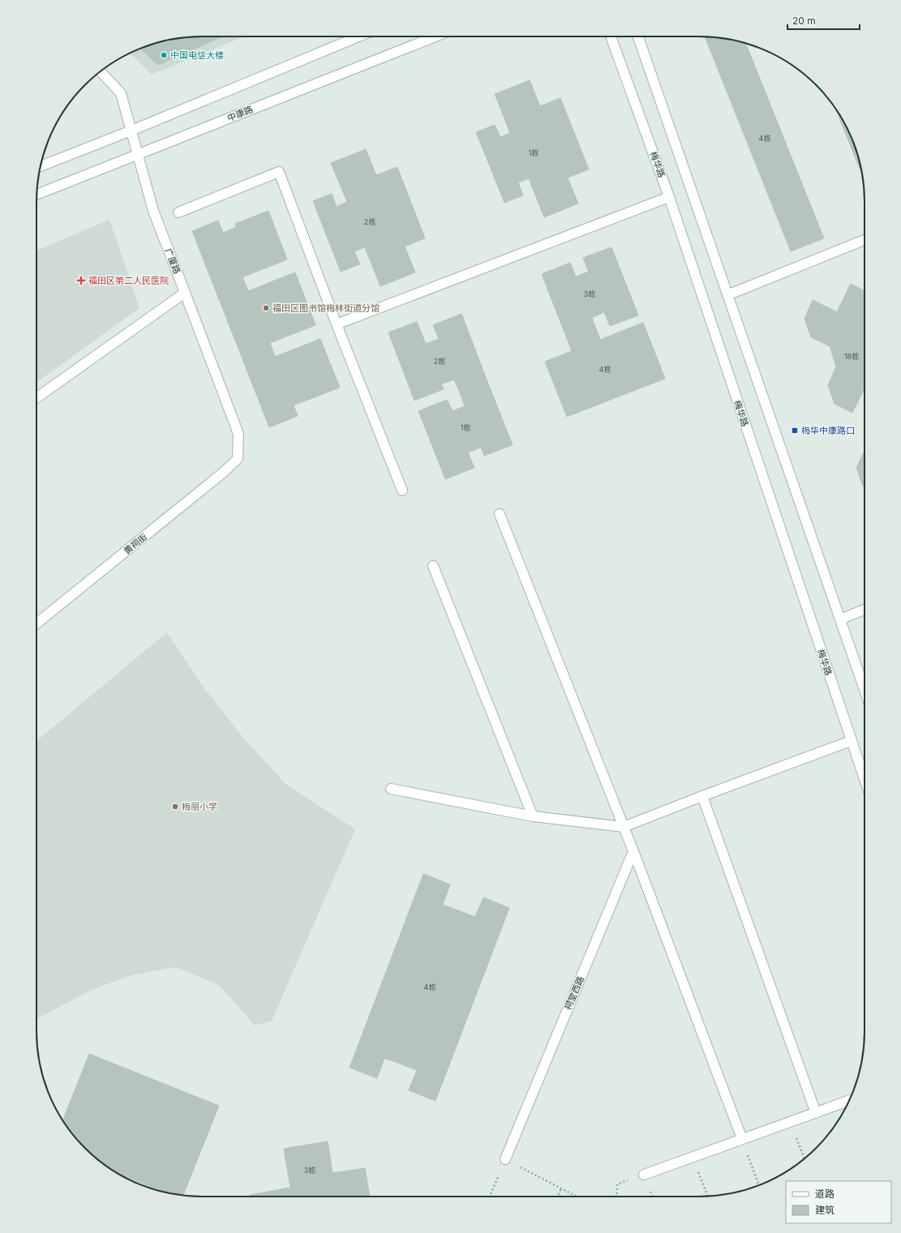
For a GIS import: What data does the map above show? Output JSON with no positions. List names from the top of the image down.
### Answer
{
  "streets": {
    "street": [
      "中康路",
      "梅华路",
      "广厦路",
      "黄祠街",
      "祠堂西路"
    ]
  },
  "crossings": [
    ["中康路", "广厦路"],
    ["广厦路", "黄祠街"]
  ],
  "places": {
    "other": ["中国电信大楼", "福田区图书馆梅林街道分馆", "梅丽小学"],
    "health": ["福田区第二人民医院"],
    "transit": ["梅华中康路口"]
  },
  "house_numbers": [
    "4栋",
    "1栋",
    "2栋",
    "3栋",
    "18栋",
    "2栋",
    "4栋",
    "1栋",
    "4栋",
    "3栋"
  ],
  "legend": ["道路", "建筑"],
  "scale_bar": "20 m"
}
